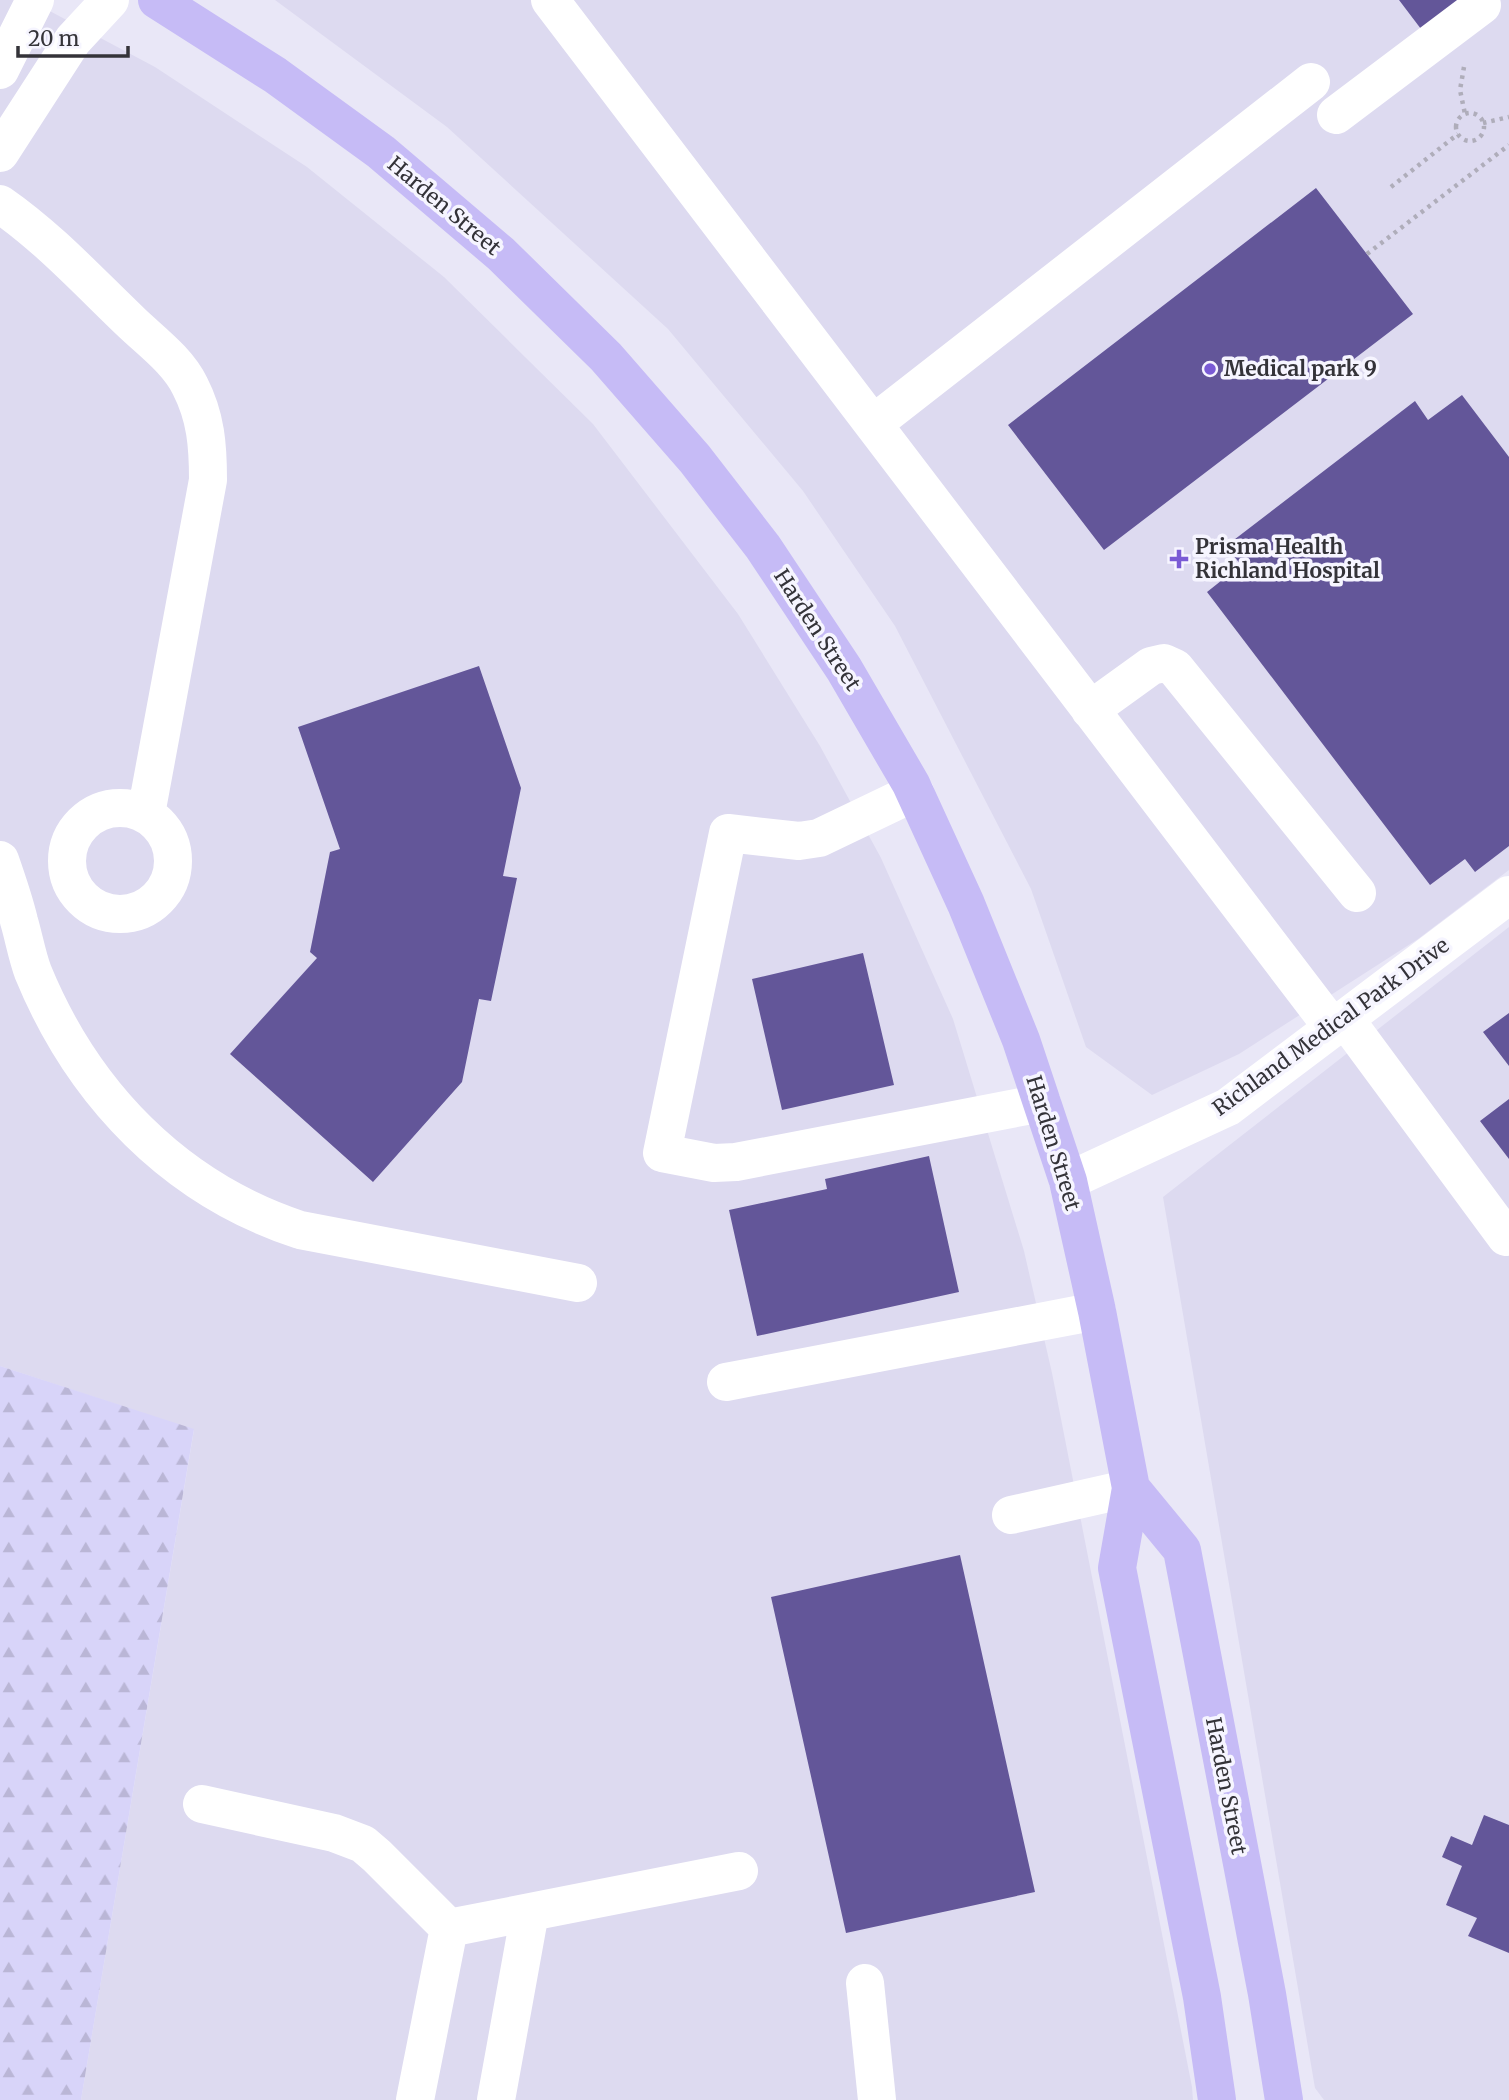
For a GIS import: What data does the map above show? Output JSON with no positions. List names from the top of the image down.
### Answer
{
  "streets": {
    "main road": ["Harden Street"],
    "street": ["Richland Medical Park Drive"]
  },
  "crossings": [
    ["Harden Street", "Richland Medical Park Drive"]
  ],
  "places": {
    "other": ["Medical park 9"],
    "health": ["Prisma Health Richland Hospital"]
  },
  "scale_bar": "20 m"
}
